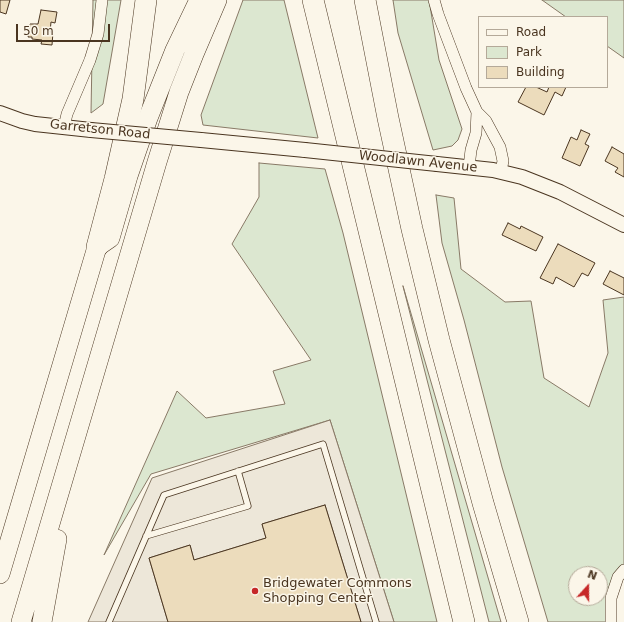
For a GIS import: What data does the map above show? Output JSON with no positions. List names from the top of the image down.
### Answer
{
  "streets": {
    "street": ["Garretson Road", "Woodlawn Avenue"]
  },
  "crossings": [
    ["Garretson Road", "Woodlawn Avenue"]
  ],
  "places": ["Bridgewater Commons Shopping Center"],
  "legend": ["Road", "Park", "Building"],
  "scale_bar": "50 m",
  "north": "top"
}
